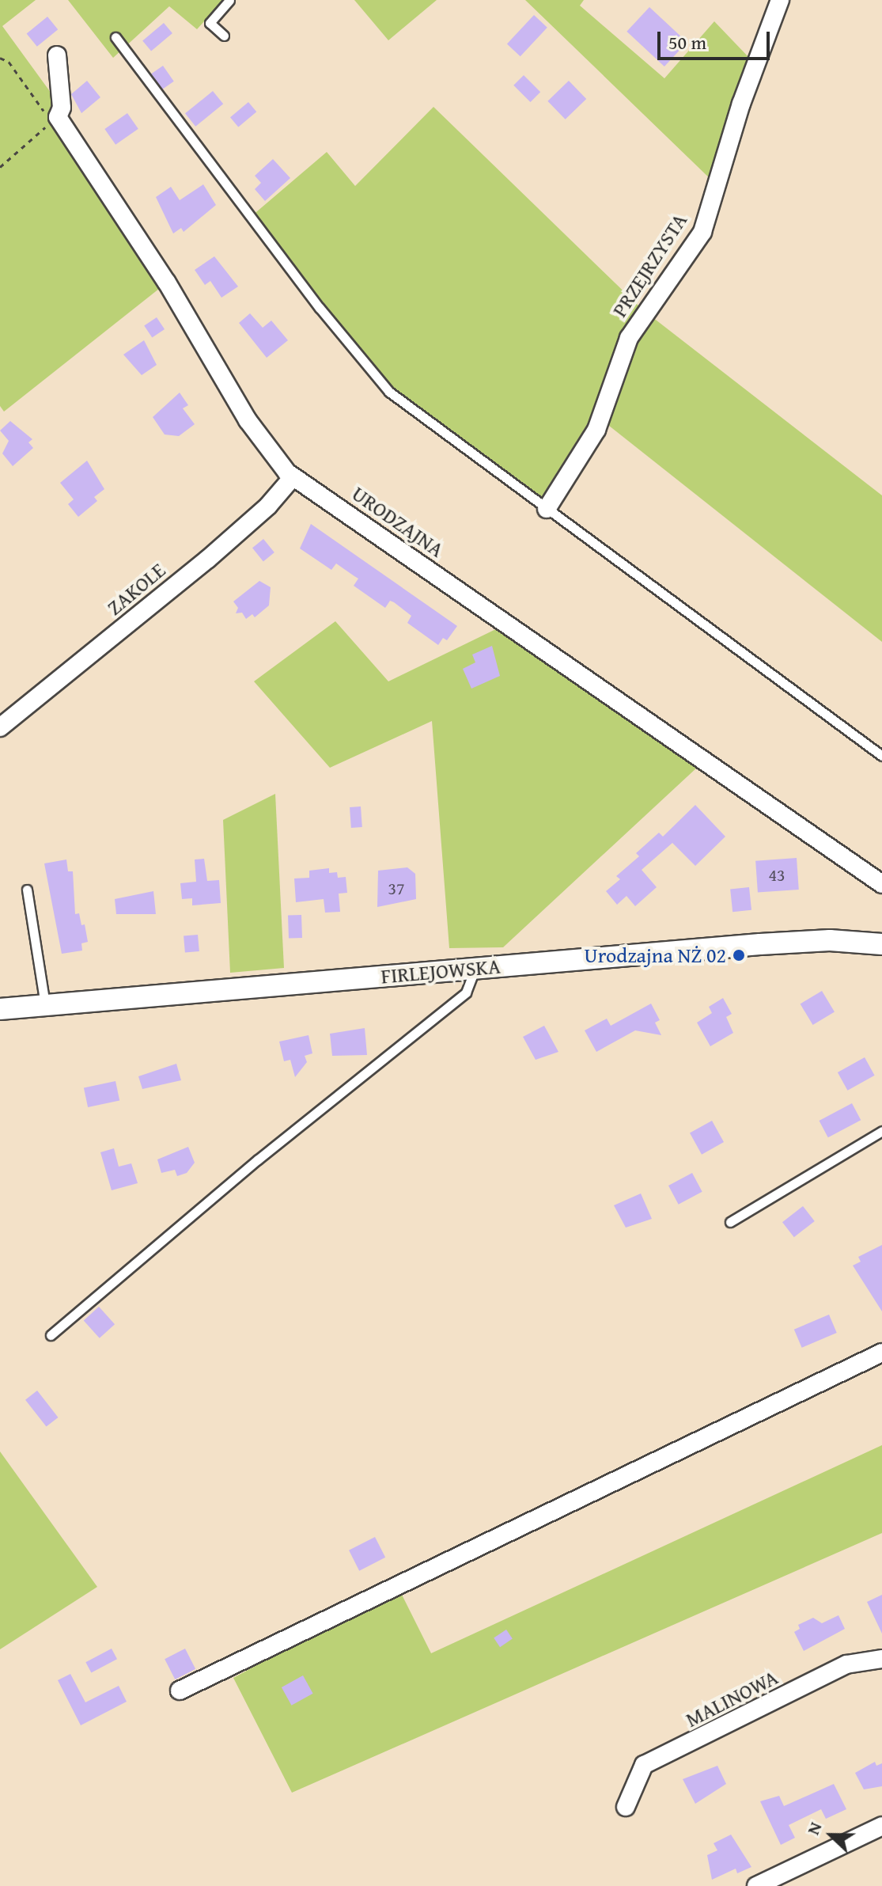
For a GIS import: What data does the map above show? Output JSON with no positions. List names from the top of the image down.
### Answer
{
  "streets": {
    "street": [
      "PRZEJRZYSTA",
      "URODZAJNA",
      "ZAKOLE",
      "FIRLEJOWSKA",
      "MALINOWA"
    ]
  },
  "crossings": [
    ["URODZAJNA", "ZAKOLE"]
  ],
  "places": ["Urodzajna NŻ 02"],
  "house_numbers": ["43", "37"],
  "scale_bar": "50 m",
  "north": "left"
}
